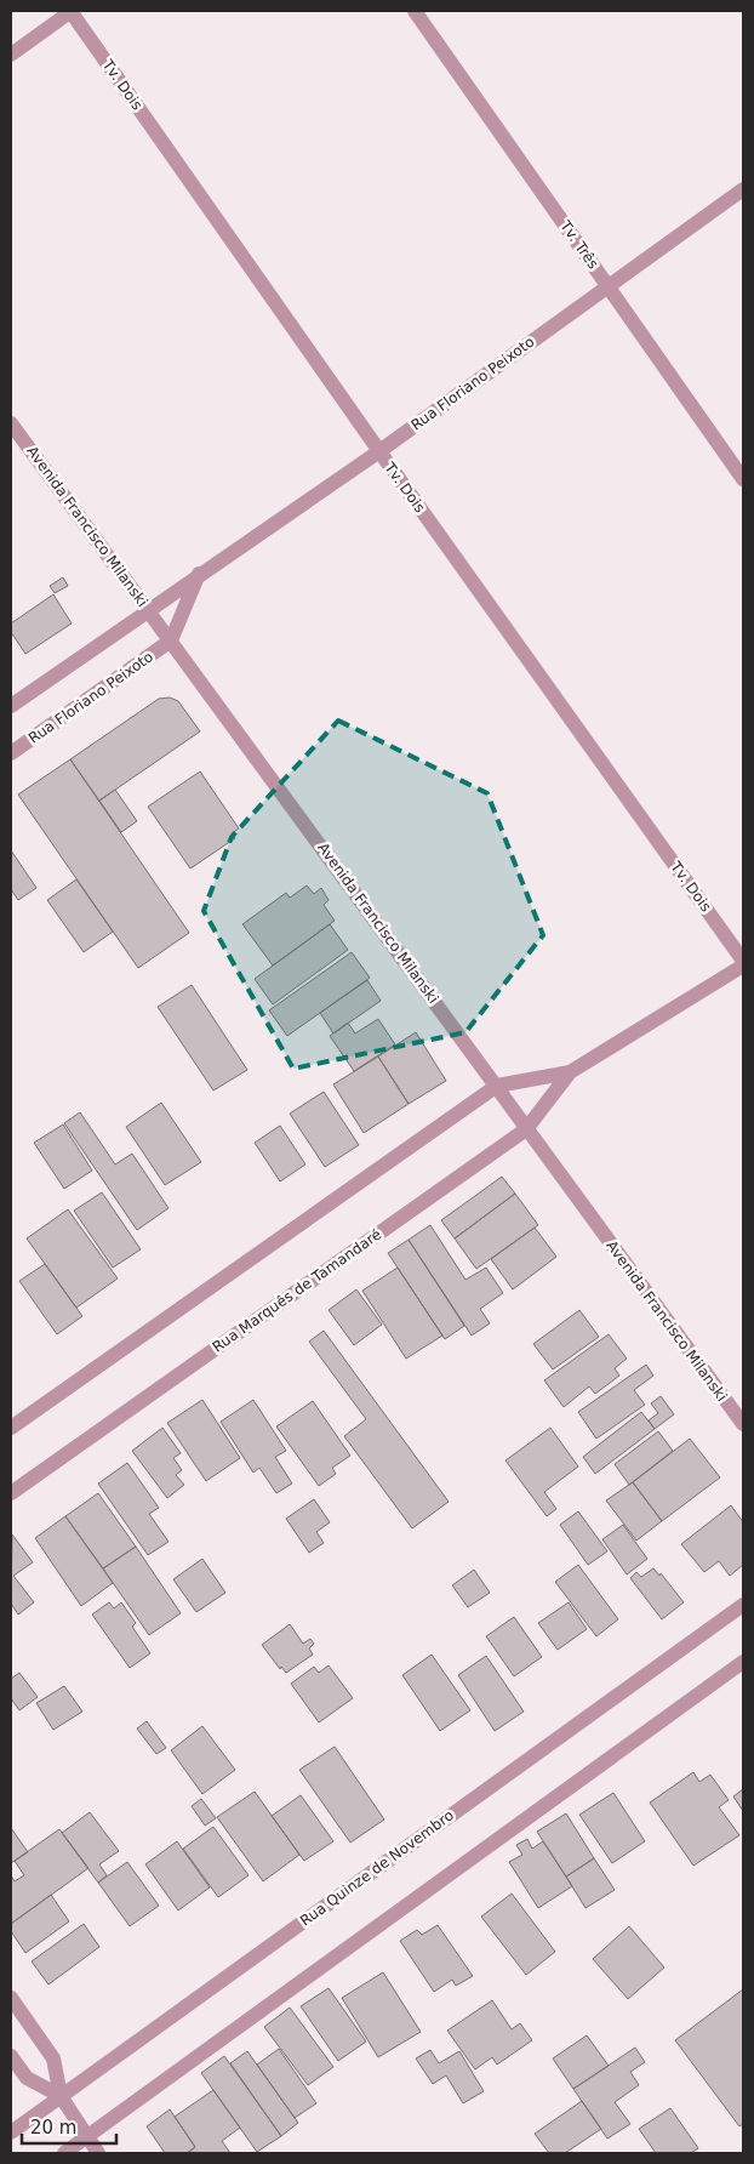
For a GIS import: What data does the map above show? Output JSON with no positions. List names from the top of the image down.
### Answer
{
  "streets": {
    "street": [
      "Tv. Dois",
      "Tv. Três",
      "Rua Floriano Peixoto",
      "Avenida Francisco Milanski",
      "Rua Marquês de Tamandaré",
      "Rua Quinze de Novembro"
    ]
  },
  "crossings": [
    ["Tv. Dois", "Rua Floriano Peixoto"],
    ["Tv. Dois", "Rua Marquês de Tamandaré"],
    ["Tv. Três", "Rua Floriano Peixoto"],
    ["Rua Floriano Peixoto", "Avenida Francisco Milanski"],
    ["Avenida Francisco Milanski", "Rua Marquês de Tamandaré"]
  ],
  "scale_bar": "20 m"
}
